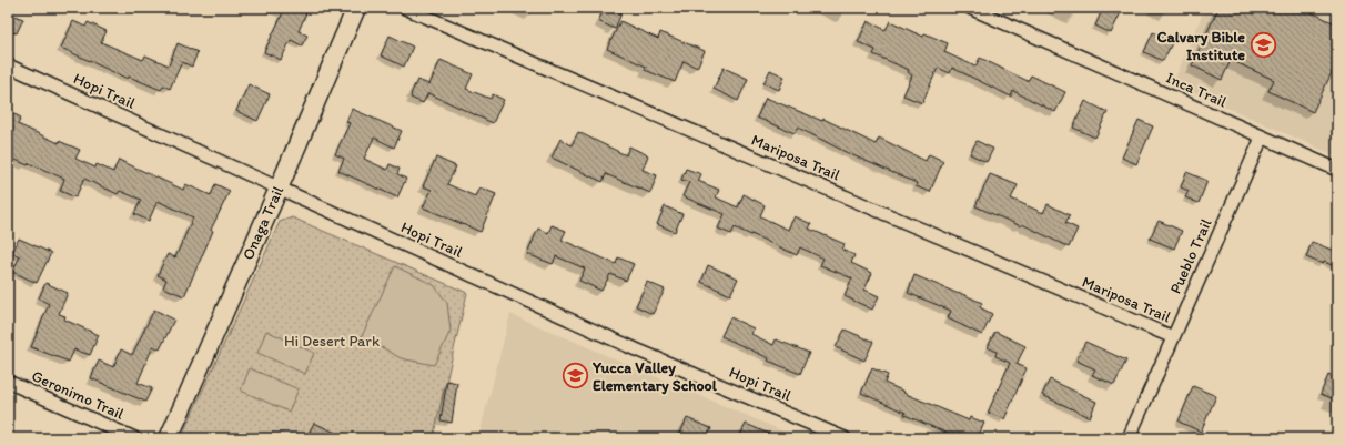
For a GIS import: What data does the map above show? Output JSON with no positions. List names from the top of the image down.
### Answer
{
  "streets": {
    "street": [
      "Inca Trail",
      "Hopi Trail",
      "Mariposa Trail",
      "Onaga Trail",
      "Pueblo Trail",
      "Geronimo Trail"
    ]
  },
  "crossings": [
    ["Inca Trail", "Pueblo Trail"],
    ["Hopi Trail", "Onaga Trail"],
    ["Mariposa Trail", "Pueblo Trail"]
  ],
  "parks": ["Hi Desert Park"],
  "places": {
    "school or university": ["Calvary Bible Institute", "Yucca Valley Elementary School"]
  }
}
